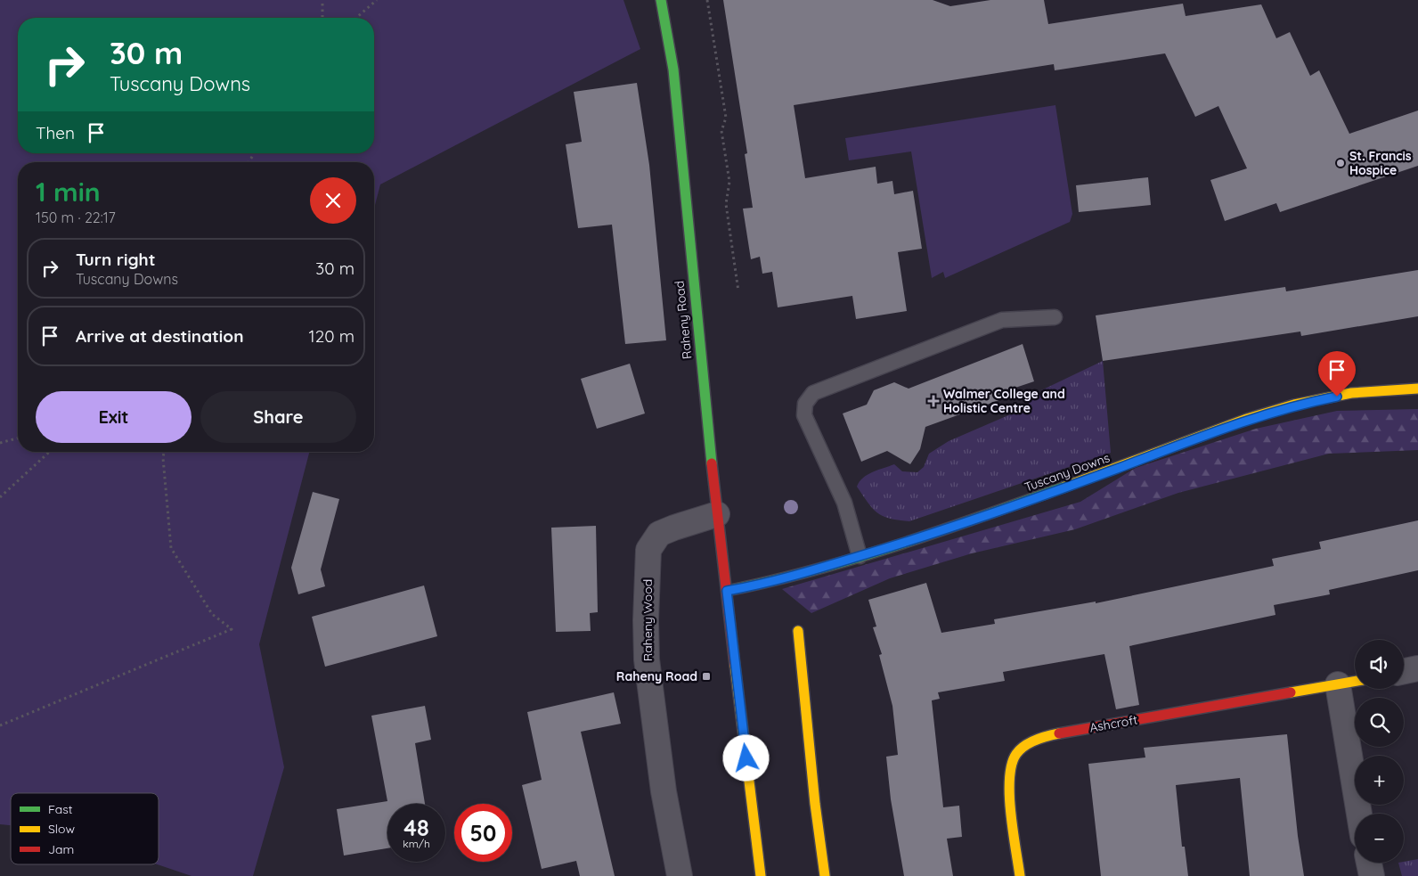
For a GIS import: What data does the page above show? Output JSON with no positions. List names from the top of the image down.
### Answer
{
  "streets": {
    "street": [
      "Raheny Road",
      "Tuscany Downs",
      "Raheny Wood",
      "Ashcroft"
    ]
  },
  "crossings": [
    ["Raheny Road", "Tuscany Downs"],
    ["Raheny Road", "Raheny Wood"]
  ],
  "places": {
    "other": ["St. Francis Hospice"],
    "health": ["Walmer College and Holistic Centre"],
    "transit": ["Raheny Road"]
  },
  "legend": ["Fast", "Slow", "Jam"],
  "page": {
    "turn": ["30 m", "Tuscany Downs"],
    "then": "Then",
    "heading": ["1 min", "150 m · 22:17"],
    "list": [
      {
        "name": "Turn right",
        "note": "Tuscany Downs",
        "value": "30 m"
      },
      {
        "name": "Arrive at destination",
        "value": "120 m"
      }
    ],
    "buttons": ["Exit", "Share"],
    "map_buttons": ["+", "−"],
    "speed": "48 km/h",
    "limit": "50"
  }
}
